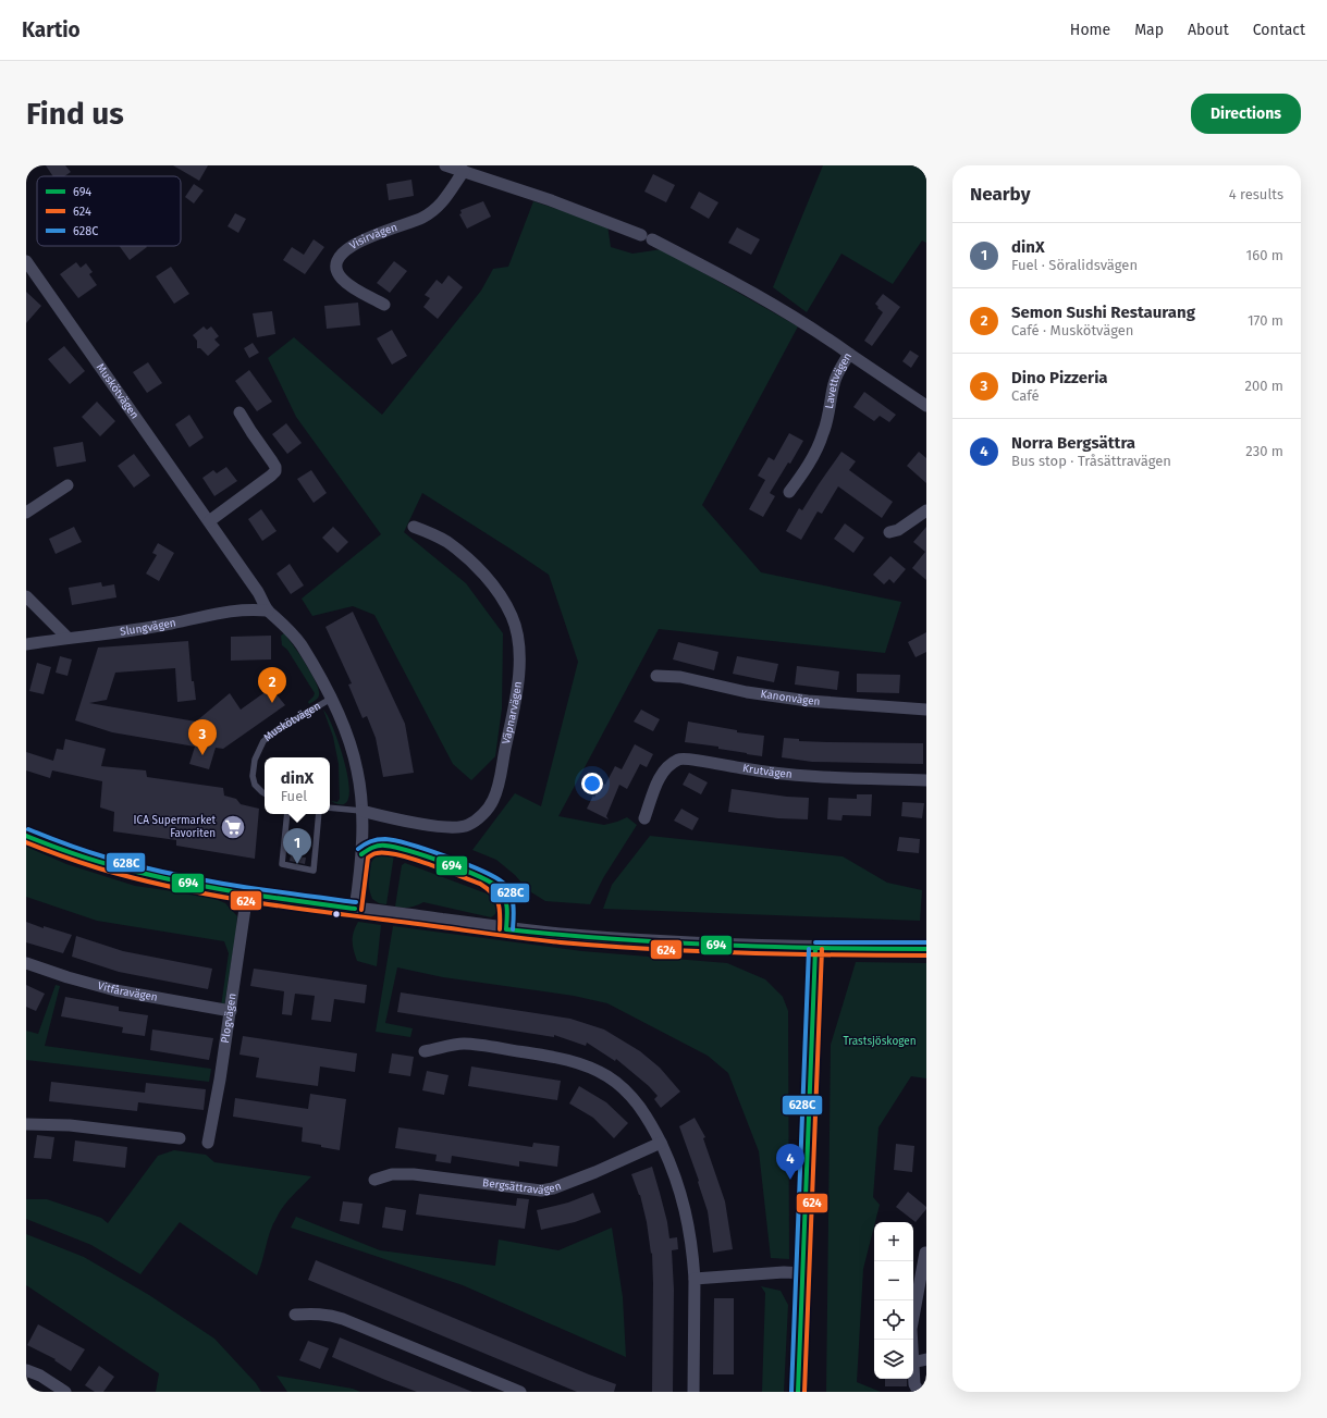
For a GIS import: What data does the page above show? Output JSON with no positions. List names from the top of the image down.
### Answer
{
  "streets": {
    "street": [
      "Visirvägen",
      "Lavettvägen",
      "Muskötvägen",
      "Slungvägen",
      "Kanonvägen",
      "Väpnarvägen",
      "Krutvägen",
      "Vitfåravägen",
      "Plogvägen",
      "Bergsättravägen"
    ]
  },
  "crossings": [
    ["Muskötvägen", "Slungvägen"],
    ["Muskötvägen", "Väpnarvägen"],
    ["Vitfåravägen", "Plogvägen"]
  ],
  "parks": ["Trastsjöskogen"],
  "places": {
    "supermarket": ["ICA Supermarket Favoriten"]
  },
  "lines": ["transit line 628C", "transit line 694", "transit line 624"],
  "legend": ["694", "624", "628C"],
  "page": {
    "header": "Kartio",
    "nav": [
      "Home",
      "Map",
      "About",
      "Contact"
    ],
    "buttons": "Directions",
    "title": "Find us",
    "heading": ["Nearby", "4 results"],
    "list": [
      {
        "mark": "1",
        "name": "dinX",
        "note": "Fuel · Söralidsvägen",
        "value": "160 m"
      },
      {
        "mark": "2",
        "name": "Semon Sushi Restaurang",
        "note": "Café · Muskötvägen",
        "value": "170 m"
      },
      {
        "mark": "3",
        "name": "Dino Pizzeria",
        "note": "Café",
        "value": "200 m"
      },
      {
        "mark": "4",
        "name": "Norra Bergsättra",
        "note": "Bus stop · Tråsättravägen",
        "value": "230 m"
      }
    ],
    "pins": [
      "2",
      "3",
      "1",
      "4"
    ],
    "popup": ["dinX", "Fuel"],
    "map_buttons": ["+", "−"]
  }
}
